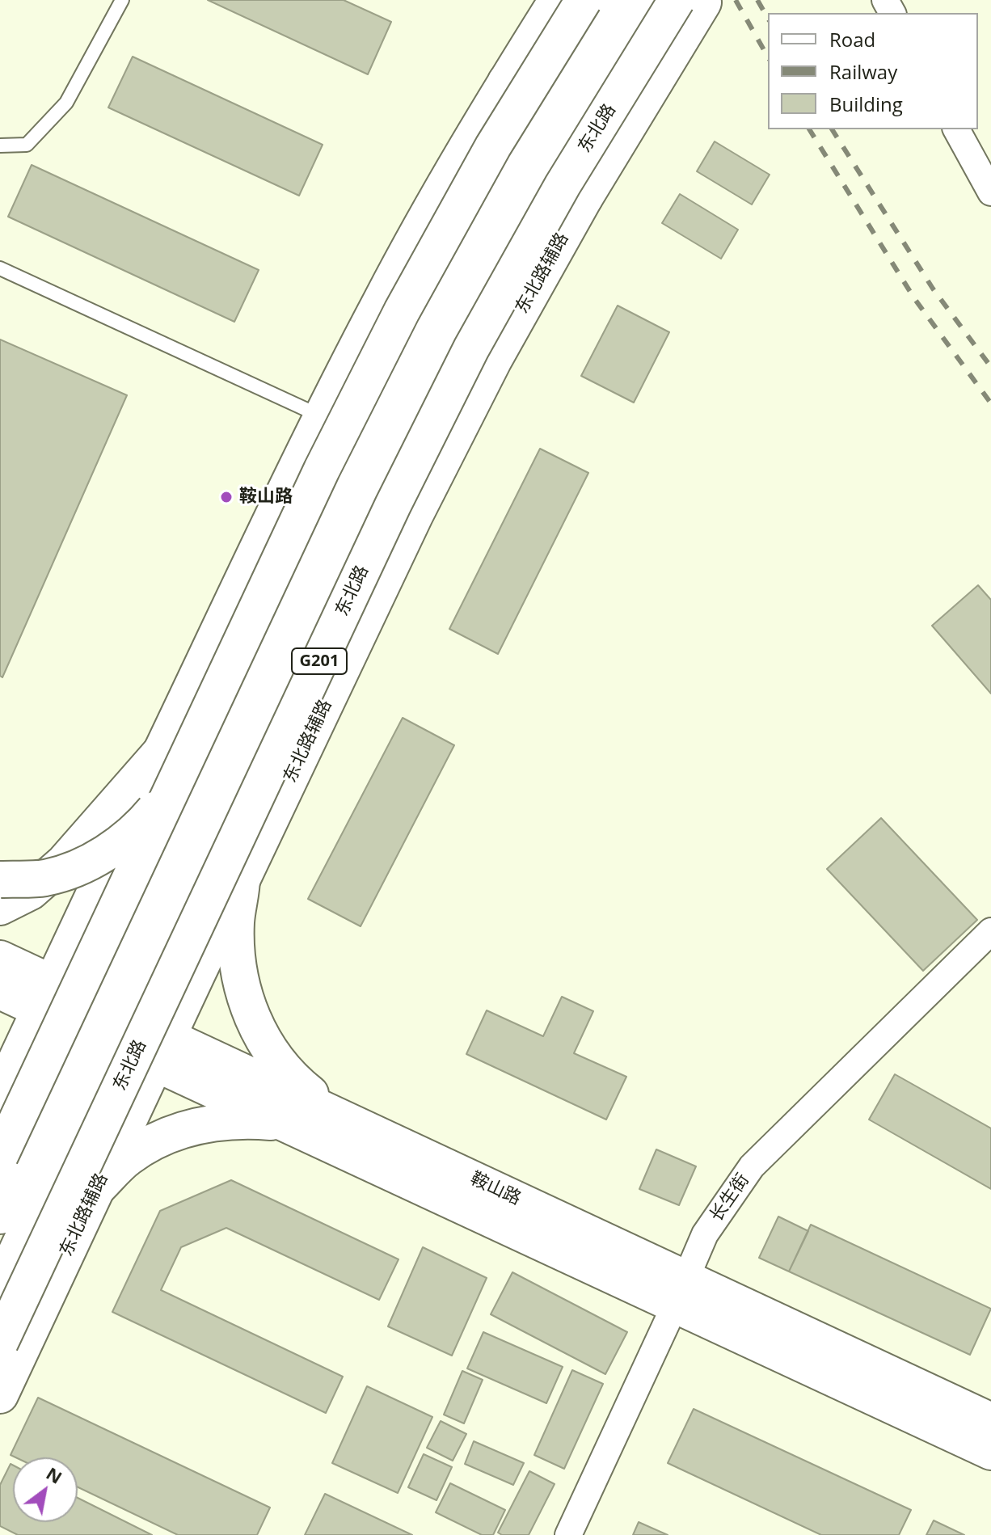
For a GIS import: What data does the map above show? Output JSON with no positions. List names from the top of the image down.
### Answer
{
  "streets": {
    "main road": [
      "东北路",
      "东北路辅路",
      "G201",
      "鞍山路"
    ],
    "street": ["长生街"]
  },
  "crossings": [
    ["东北路", "东北路辅路"],
    ["东北路", "鞍山路"],
    ["东北路辅路", "鞍山路"],
    ["鞍山路", "长生街"]
  ],
  "places": ["鞍山路"],
  "legend": ["Road", "Railway", "Building"],
  "north": "top right"
}
